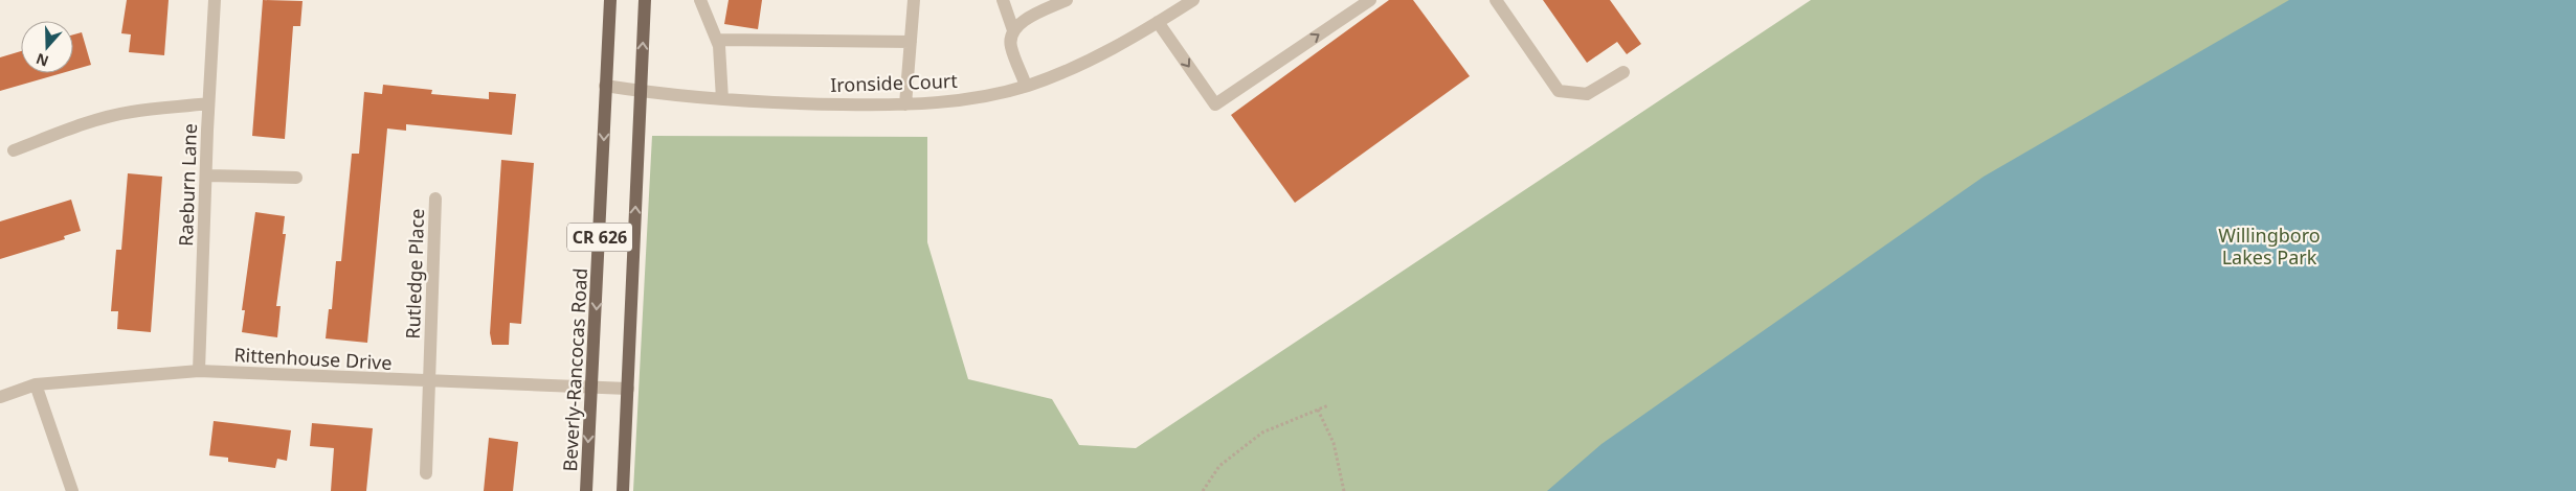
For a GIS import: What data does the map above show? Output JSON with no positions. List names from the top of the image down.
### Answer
{
  "streets": {
    "main road": ["CR 626", "Beverly-Rancocas Road"],
    "street": [
      "Ironside Court",
      "Raeburn Lane",
      "Rutledge Place",
      "Rittenhouse Drive"
    ]
  },
  "crossings": [
    ["Ironside Court", "CR 626"],
    ["Ironside Court", "Beverly-Rancocas Road"],
    ["Raeburn Lane", "Rittenhouse Drive"],
    ["CR 626", "Rittenhouse Drive"],
    ["Rutledge Place", "Rittenhouse Drive"],
    ["Rittenhouse Drive", "Beverly-Rancocas Road"]
  ],
  "parks": ["Willingboro Lakes Park"],
  "north": "bottom"
}
